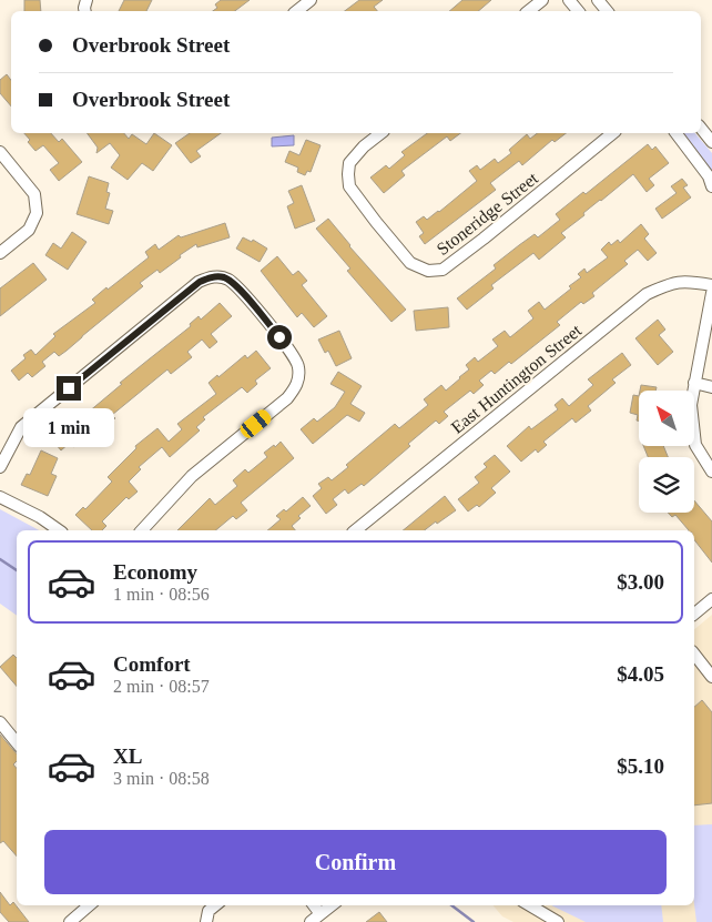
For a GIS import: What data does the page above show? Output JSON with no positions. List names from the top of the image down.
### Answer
{
  "streets": {
    "street": ["Stoneridge Street", "East Huntington Street"]
  },
  "north": "top left",
  "page": {
    "banner": ["Overbrook Street", "Overbrook Street"],
    "bubble": "1 min",
    "list": [
      {
        "name": "Economy",
        "note": "1 min · 08:56",
        "value": "$3.00"
      },
      {
        "name": "Comfort",
        "note": "2 min · 08:57",
        "value": "$4.05"
      },
      {
        "name": "XL",
        "note": "3 min · 08:58",
        "value": "$5.10"
      }
    ],
    "buttons": "Confirm"
  }
}
